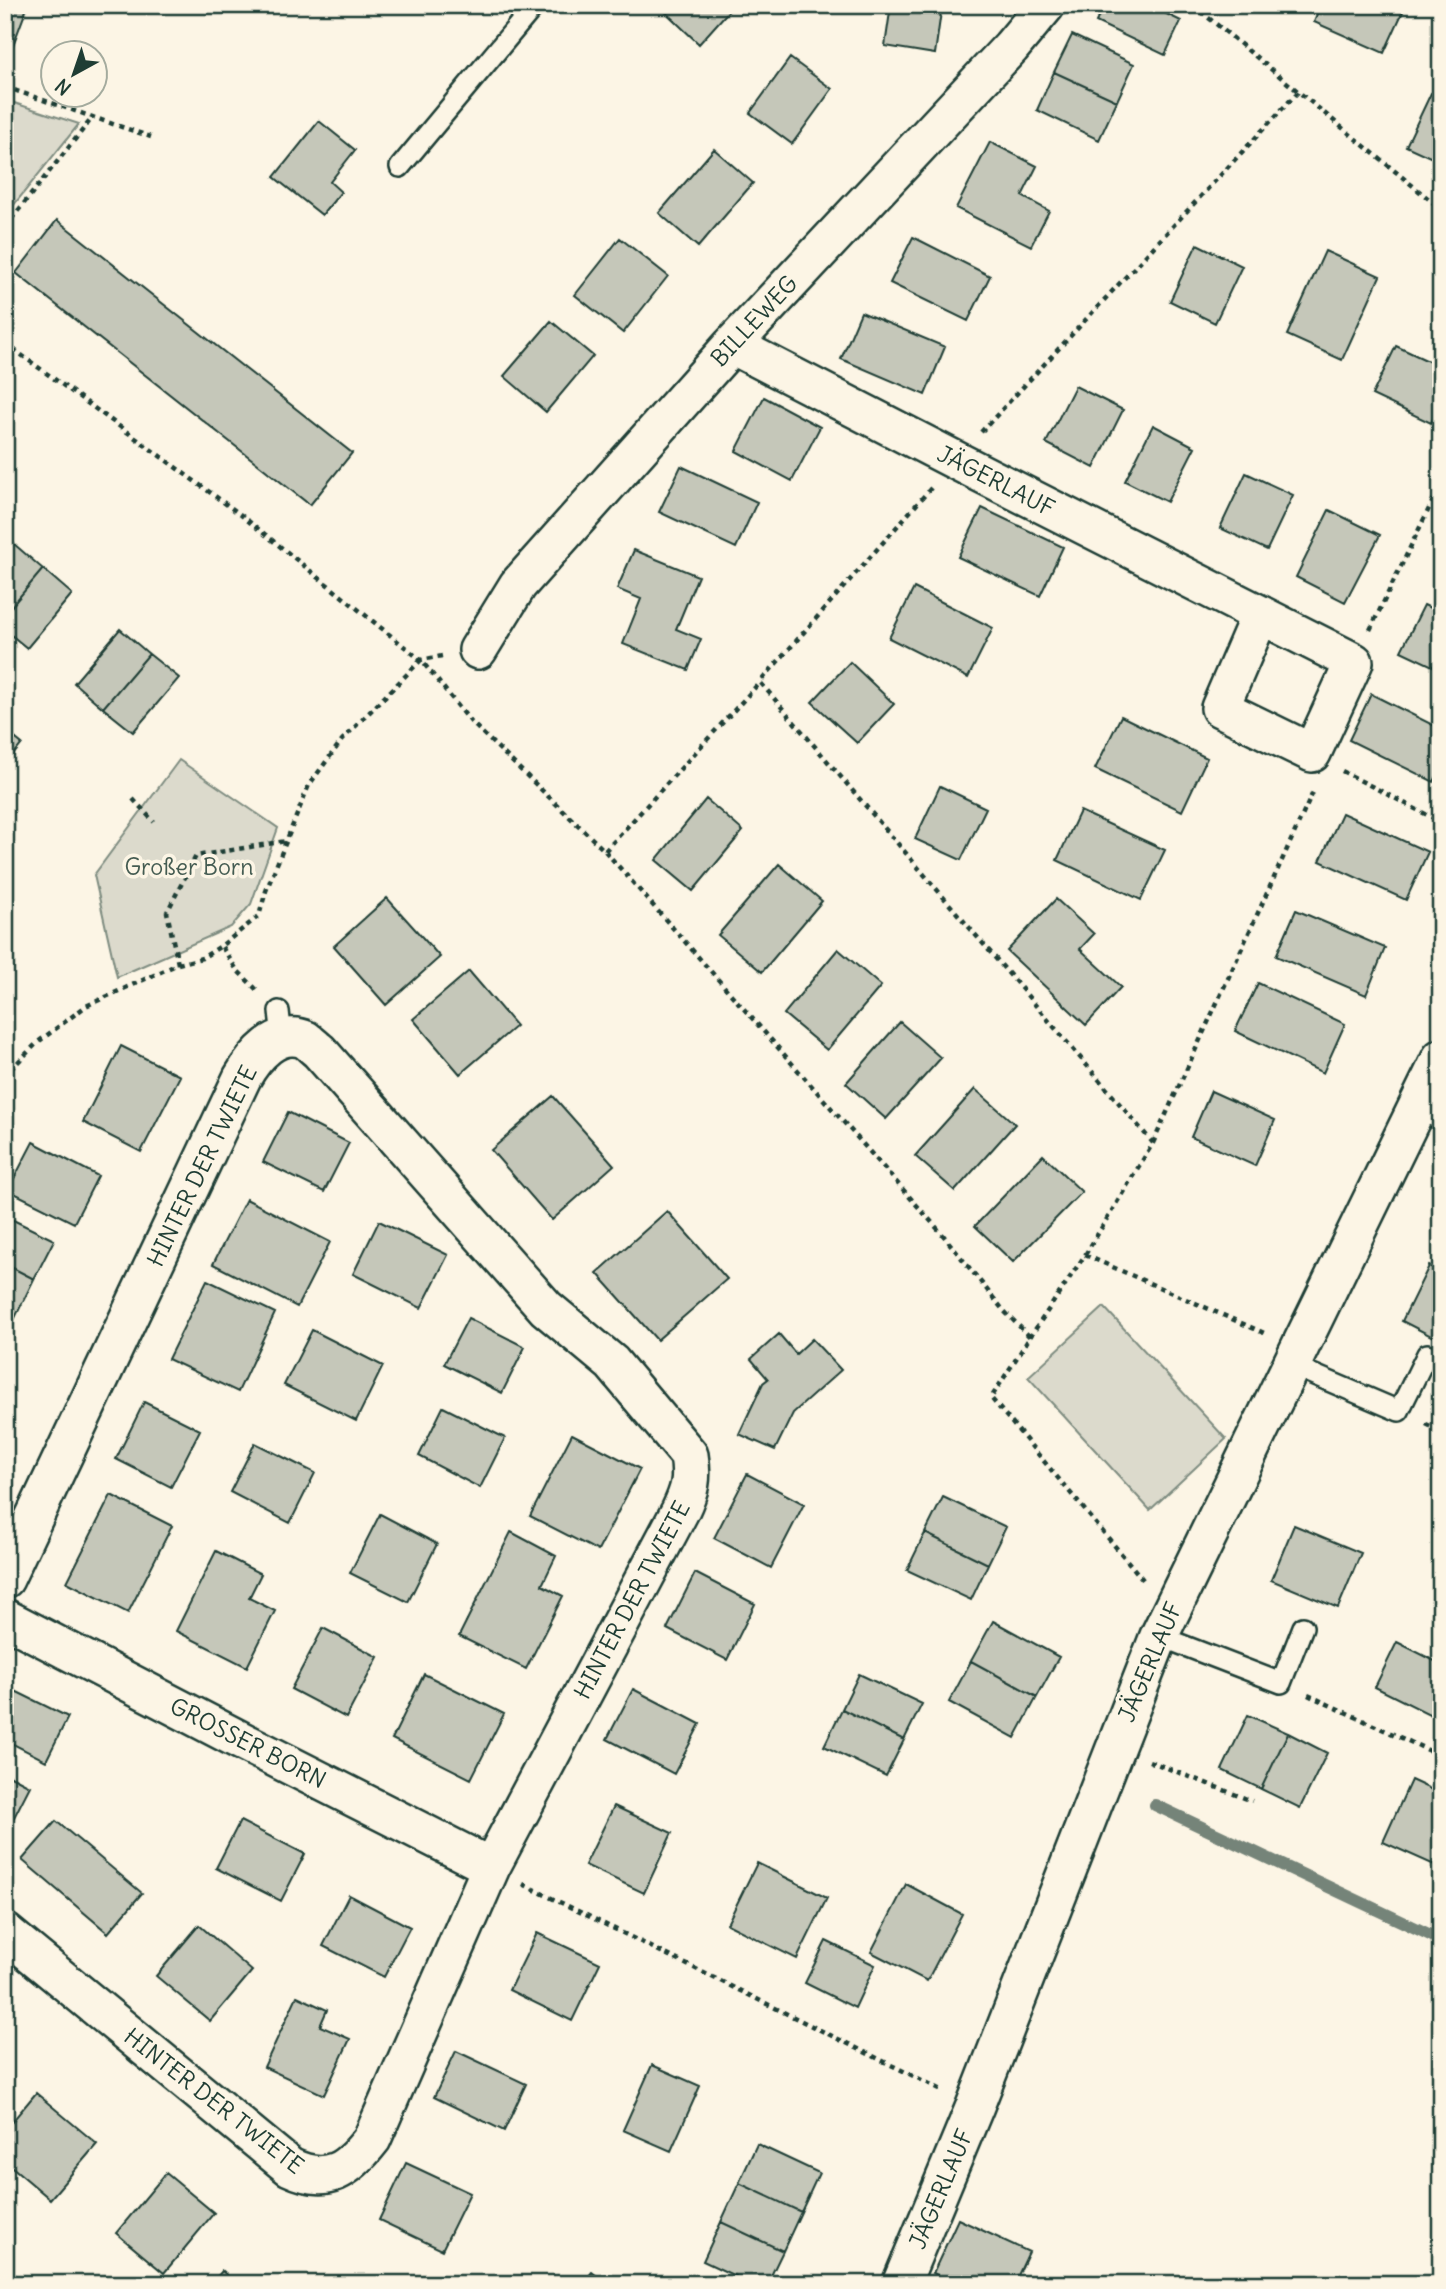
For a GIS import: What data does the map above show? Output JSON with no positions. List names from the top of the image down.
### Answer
{
  "streets": {
    "street": [
      "BILLEWEG",
      "JÄGERLAUF",
      "HINTER DER TWIETE",
      "GROSSER BORN"
    ]
  },
  "crossings": [
    ["BILLEWEG", "JÄGERLAUF"],
    ["HINTER DER TWIETE", "GROSSER BORN"]
  ],
  "parks": ["Großer Born"],
  "north": "bottom left"
}
